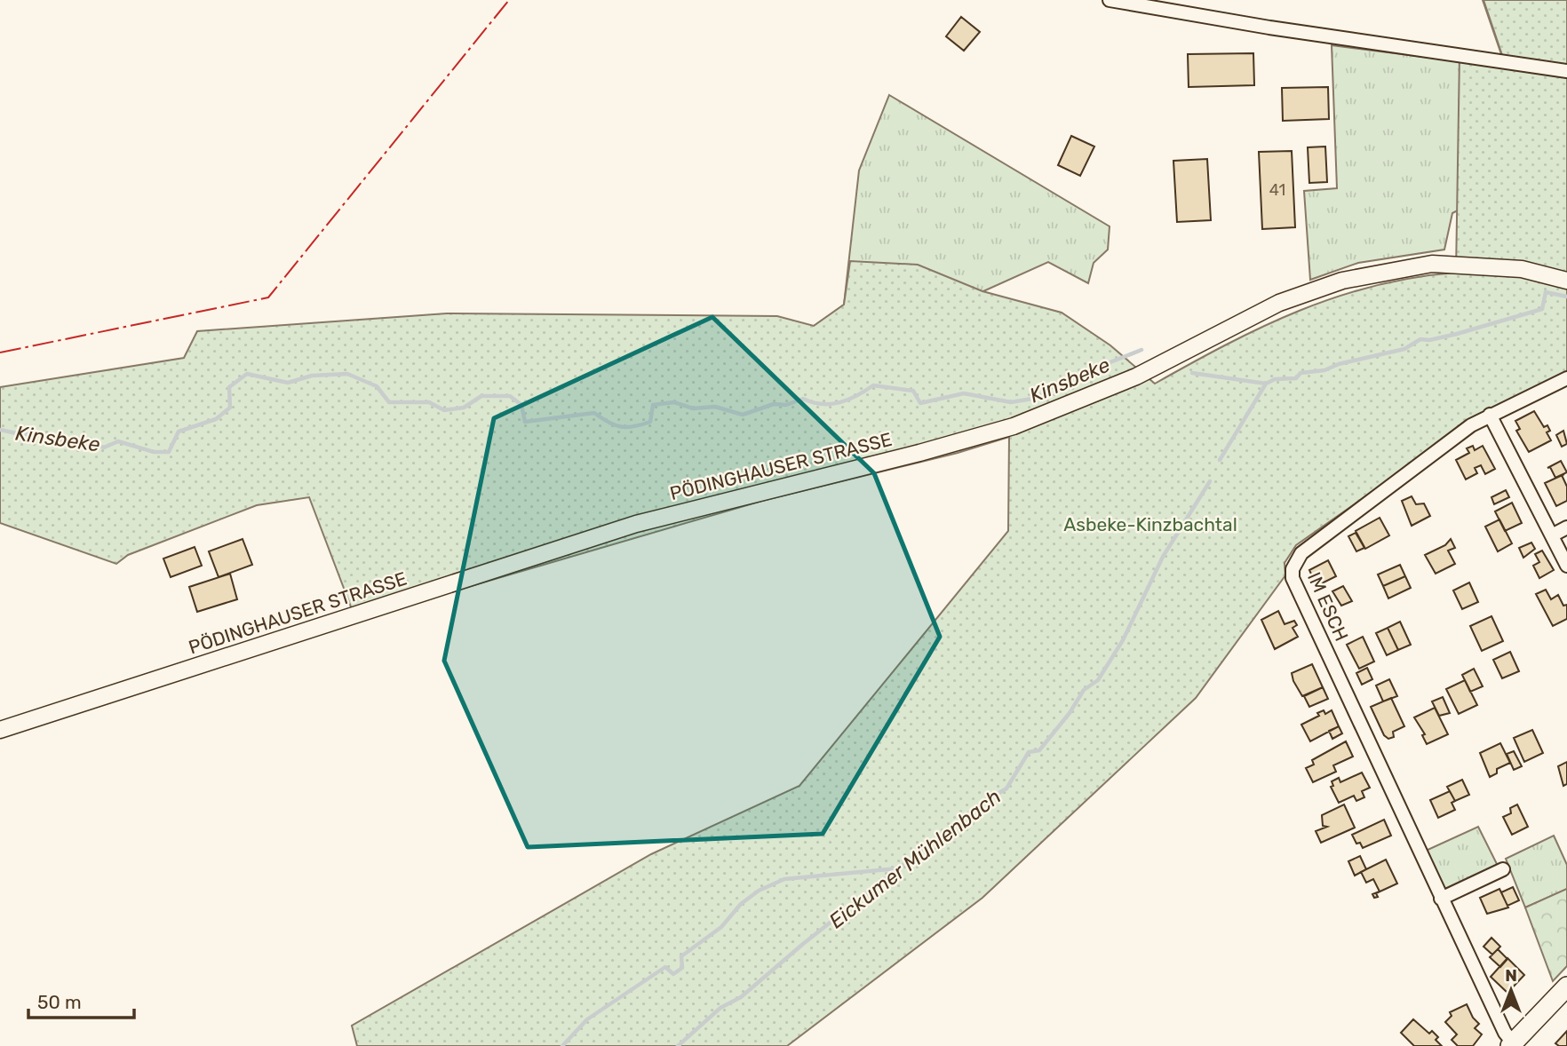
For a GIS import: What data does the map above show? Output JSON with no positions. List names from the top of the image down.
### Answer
{
  "streets": {
    "street": ["PÖDINGHAUSER STRASSE", "IM ESCH"]
  },
  "water": ["Kinsbeke", "Eickumer Mühlenbach"],
  "parks": ["Asbeke-Kinzbachtal"],
  "house_numbers": ["41"],
  "scale_bar": "50 m",
  "north": "top"
}
